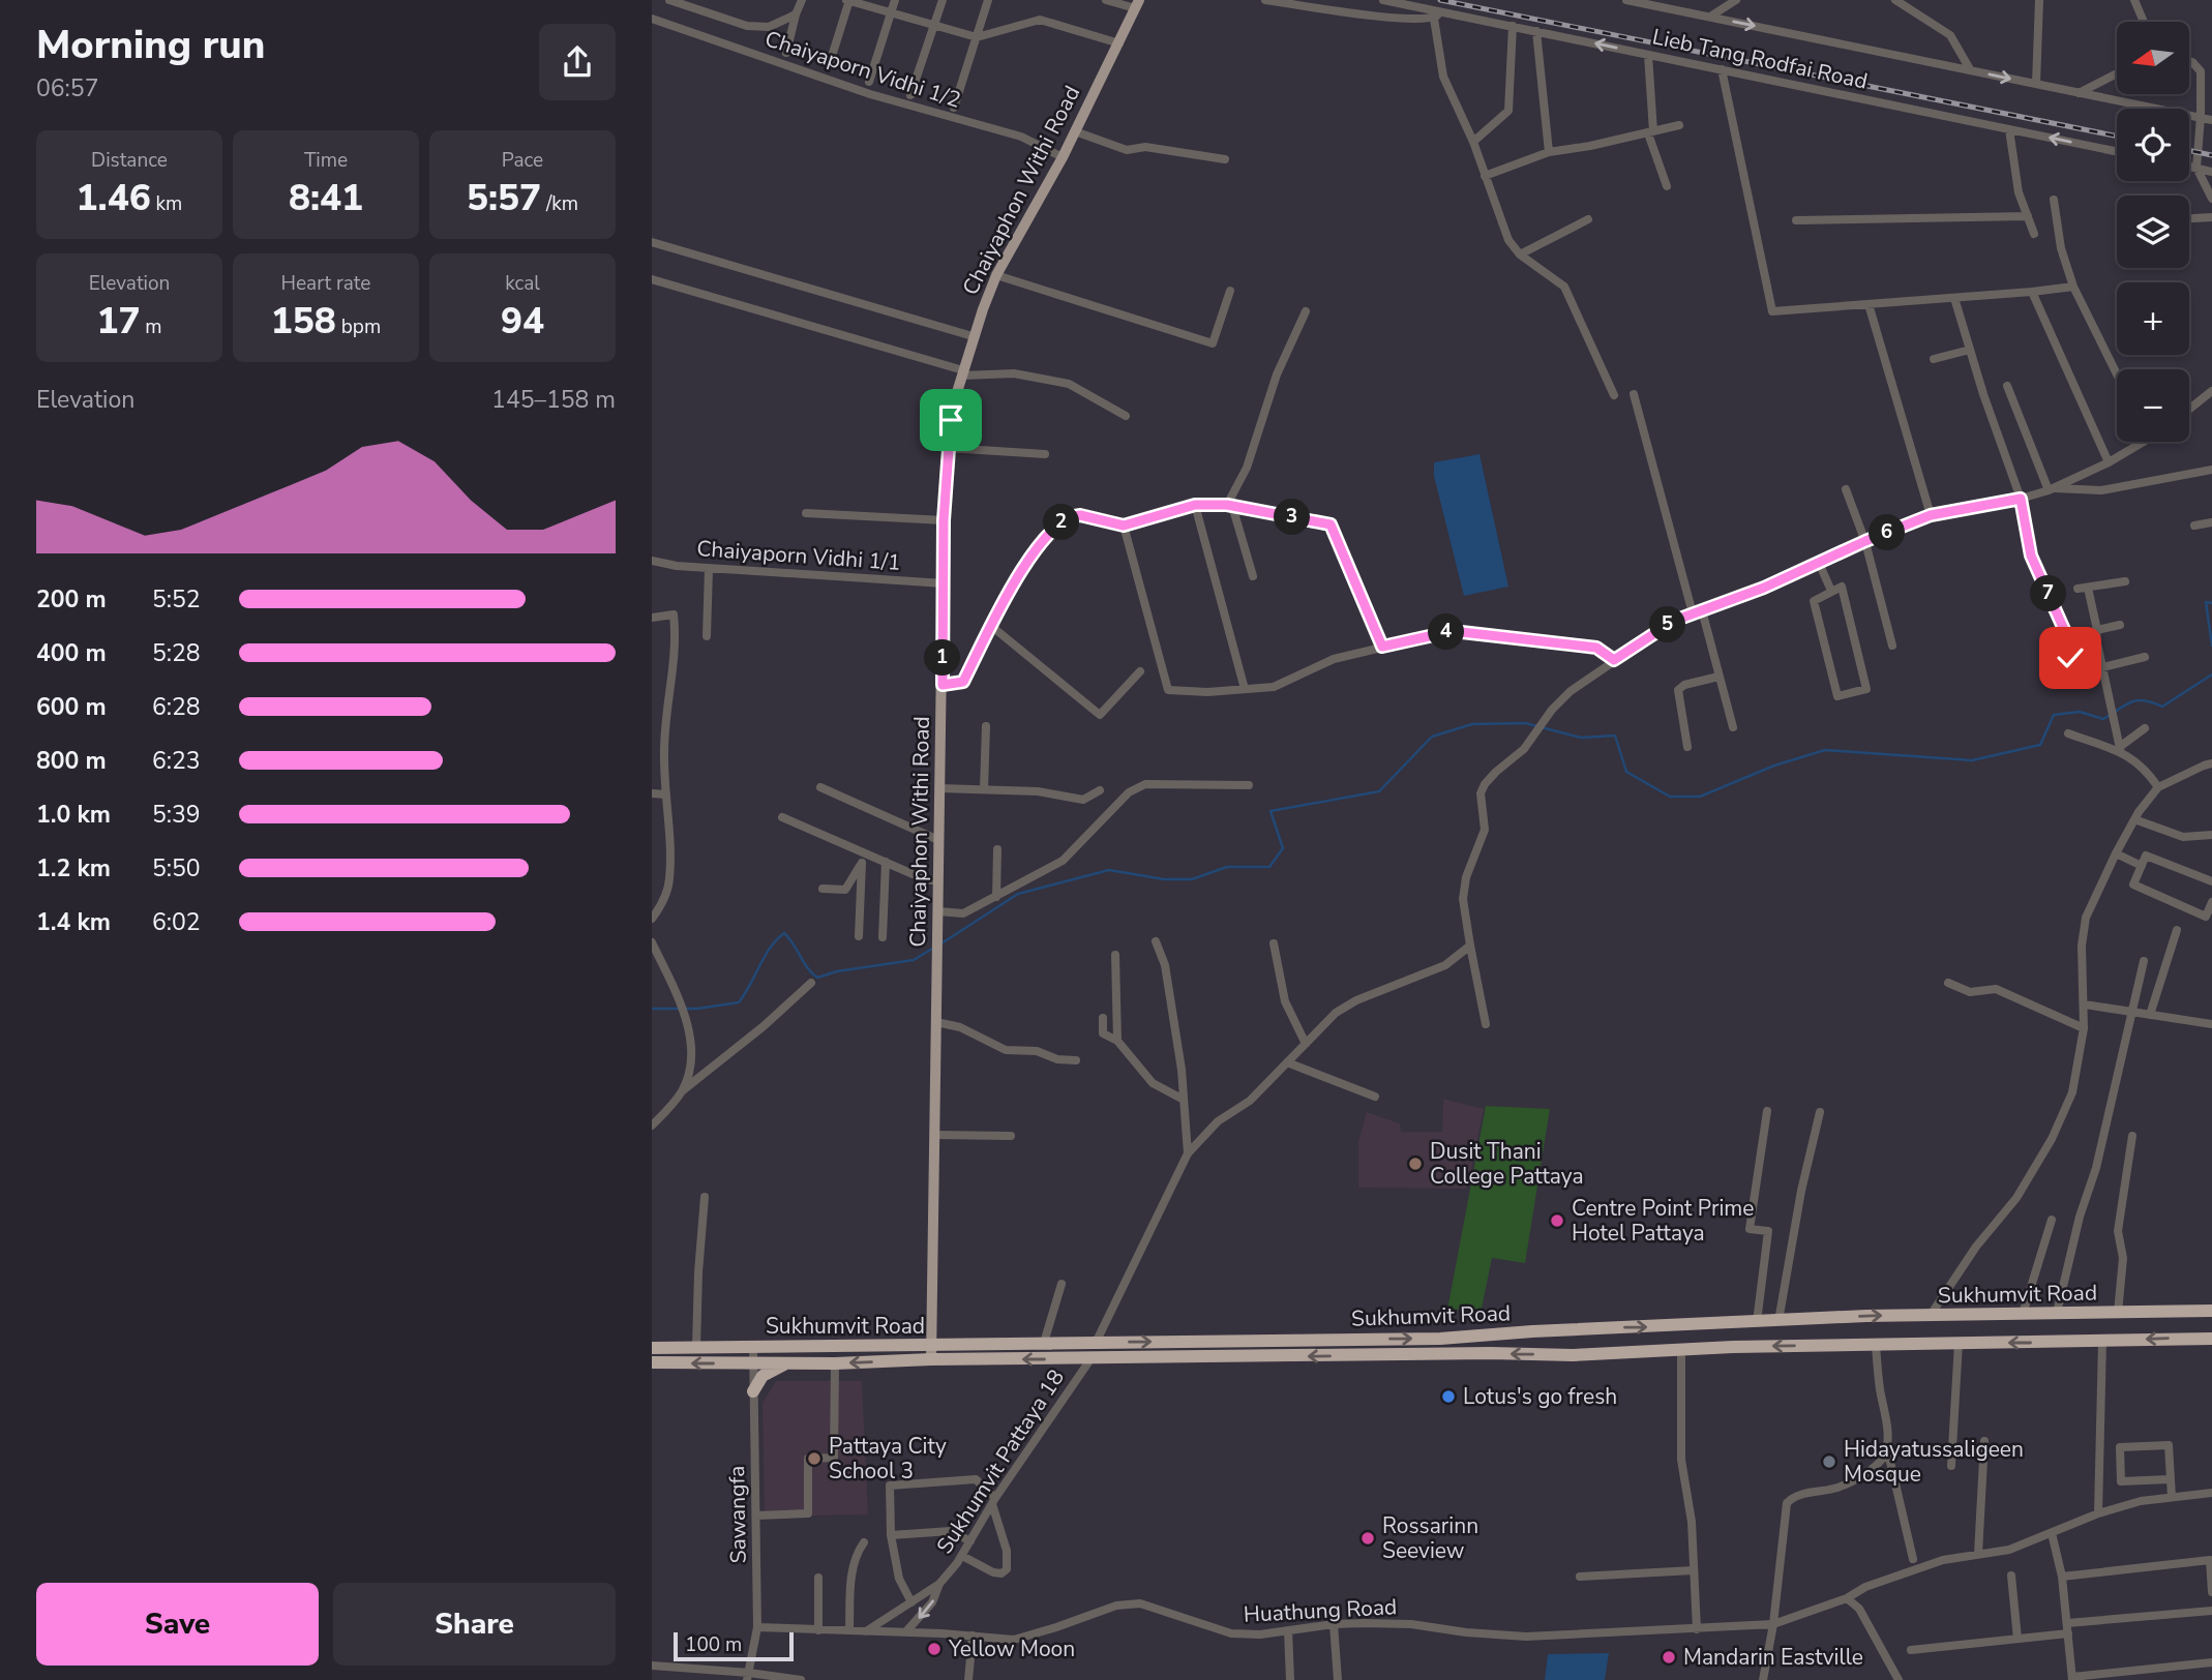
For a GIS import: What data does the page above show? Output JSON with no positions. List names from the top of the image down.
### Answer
{
  "streets": {
    "highway": ["Sukhumvit Road"],
    "main road": ["Chaiyaphon Withi Road"],
    "street": [
      "Lieb Tang Rodfai Road",
      "Chaiyaporn Vidhi 1/2",
      "Chaiyaporn Vidhi 1/1",
      "Sukhumvit Pattaya 18",
      "Sawangfa",
      "Huathung Road"
    ]
  },
  "crossings": [
    ["Chaiyaporn Vidhi 1/2", "Chaiyaphon Withi Road"],
    ["Chaiyaphon Withi Road", "Chaiyaporn Vidhi 1/1"],
    ["Chaiyaphon Withi Road", "Sukhumvit Road"],
    ["Sukhumvit Road", "Sukhumvit Pattaya 18"],
    ["Sukhumvit Road", "Sawangfa"],
    ["Sukhumvit Pattaya 18", "Huathung Road"],
    ["Sawangfa", "Huathung Road"]
  ],
  "places": [
    "Dusit Thani College Pattaya",
    "Centre Point Prime Hotel Pattaya",
    "Lotus's go fresh",
    "Pattaya City School 3",
    "Hidayatussaligeen Mosque",
    "Rossarinn Seeview",
    "Yellow Moon",
    "Mandarin Eastville"
  ],
  "scale_bar": "100 m",
  "north": "left",
  "page": {
    "heading": ["Morning run", "06:57"],
    "map_buttons": ["+", "−"],
    "stats": [
      ["Distance", "1.46 km"],
      ["Time", "8:41"],
      ["Pace", "5:57 /km"],
      ["Elevation", "17 m"],
      ["Heart rate", "158 bpm"],
      ["kcal", "94"]
    ],
    "chart": ["Elevation", "145–158 m"],
    "pins": [
      "3",
      "2",
      "6",
      "7",
      "5",
      "4",
      "1"
    ],
    "list": [
      {
        "name": "200 m",
        "note": "5:52"
      },
      {
        "name": "400 m",
        "note": "5:28"
      },
      {
        "name": "600 m",
        "note": "6:28"
      },
      {
        "name": "800 m",
        "note": "6:23"
      },
      {
        "name": "1.0 km",
        "note": "5:39"
      },
      {
        "name": "1.2 km",
        "note": "5:50"
      },
      {
        "name": "1.4 km",
        "note": "6:02"
      }
    ],
    "buttons": ["Save", "Share"],
    "scale": "100 m"
  }
}
